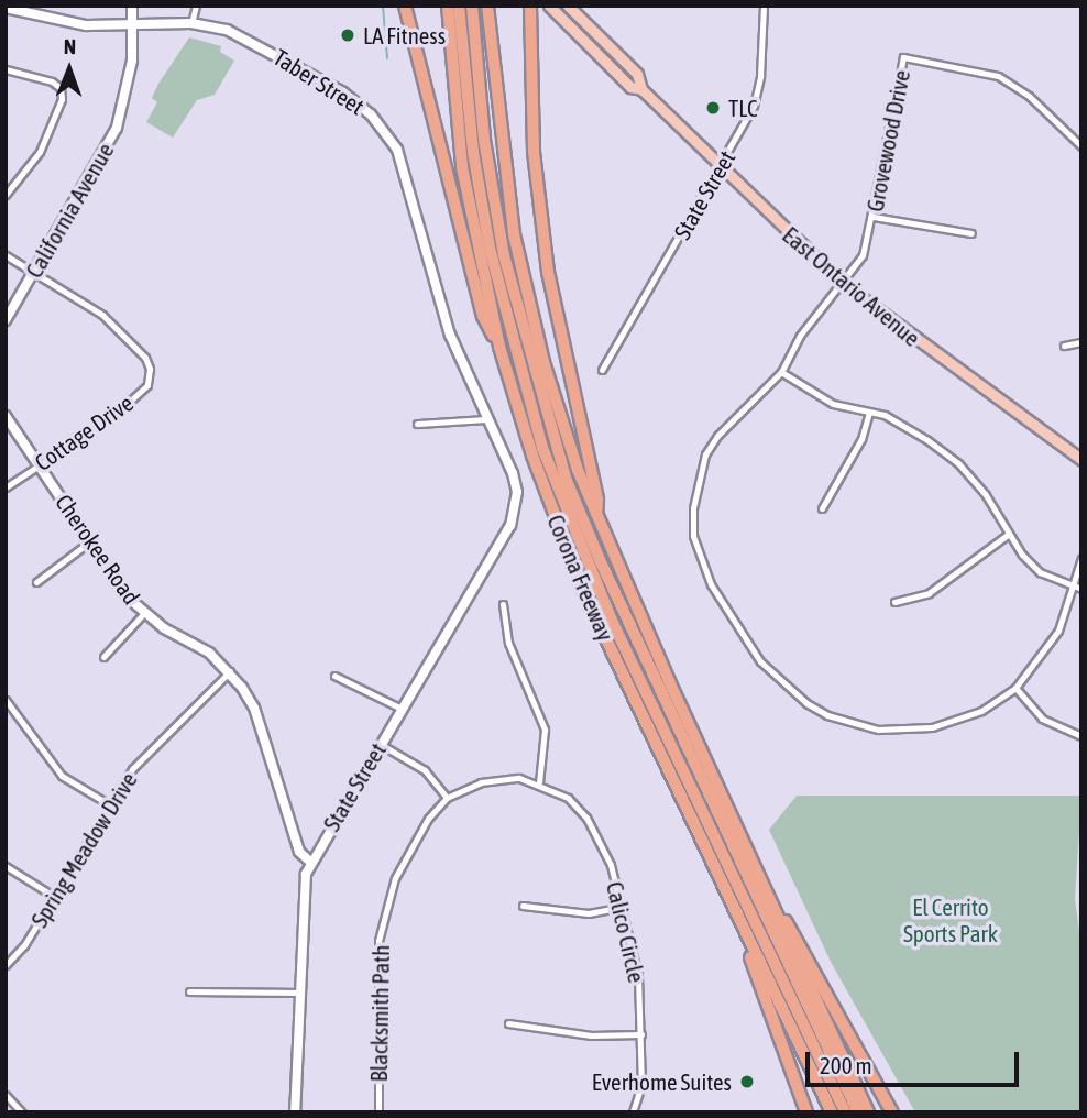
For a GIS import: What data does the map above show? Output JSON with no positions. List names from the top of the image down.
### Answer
{
  "streets": {
    "highway": ["Corona Freeway"],
    "main road": ["East Ontario Avenue"],
    "street": [
      "Taber Street",
      "Grovewood Drive",
      "State Street",
      "California Avenue",
      "Cottage Drive",
      "Cherokee Road",
      "Spring Meadow Drive",
      "Calico Circle",
      "Blacksmith Path"
    ]
  },
  "crossings": [
    ["Taber Street", "State Street"],
    ["Taber Street", "California Avenue"],
    ["Grovewood Drive", "East Ontario Avenue"],
    ["State Street", "East Ontario Avenue"],
    ["State Street", "Cherokee Road"],
    ["California Avenue", "Cottage Drive"],
    ["Cottage Drive", "Cherokee Road"],
    ["Cherokee Road", "Spring Meadow Drive"]
  ],
  "parks": ["El Cerrito Sports Park"],
  "places": ["LA Fitness", "TLC", "Everhome Suites"],
  "scale_bar": "200 m",
  "north": "top"
}
